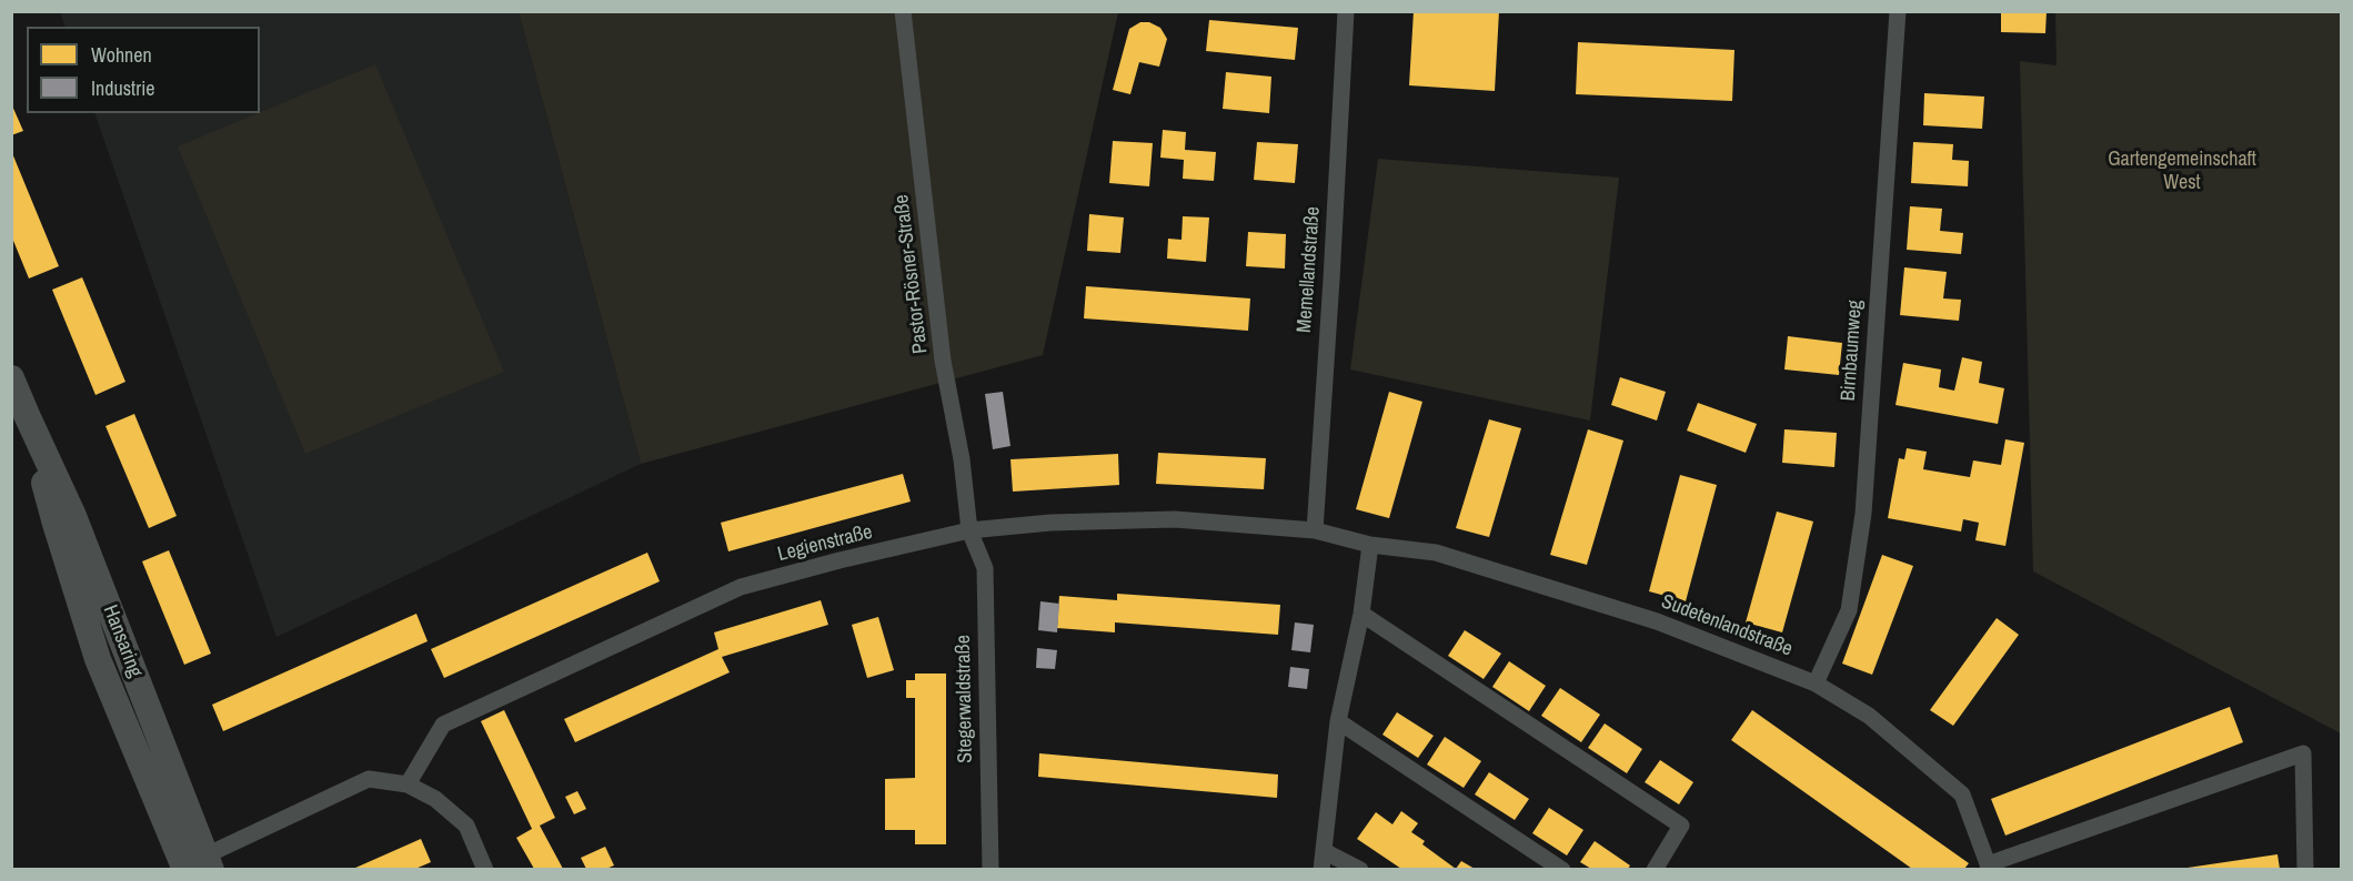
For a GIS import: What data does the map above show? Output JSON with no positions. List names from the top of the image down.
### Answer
{
  "streets": {
    "main road": ["Hansaring"],
    "street": [
      "Memellandstraße",
      "Pastor-Rösner-Straße",
      "Birnbaumweg",
      "Legienstraße",
      "Sudetenlandstraße",
      "Stegerwaldstraße"
    ]
  },
  "crossings": [
    ["Memellandstraße", "Legienstraße"],
    ["Memellandstraße", "Sudetenlandstraße"],
    ["Pastor-Rösner-Straße", "Legienstraße"],
    ["Pastor-Rösner-Straße", "Stegerwaldstraße"],
    ["Birnbaumweg", "Sudetenlandstraße"],
    ["Legienstraße", "Sudetenlandstraße"],
    ["Legienstraße", "Stegerwaldstraße"]
  ],
  "parks": ["Gartengemeinschaft West"],
  "legend": ["Wohnen", "Industrie"]
}
